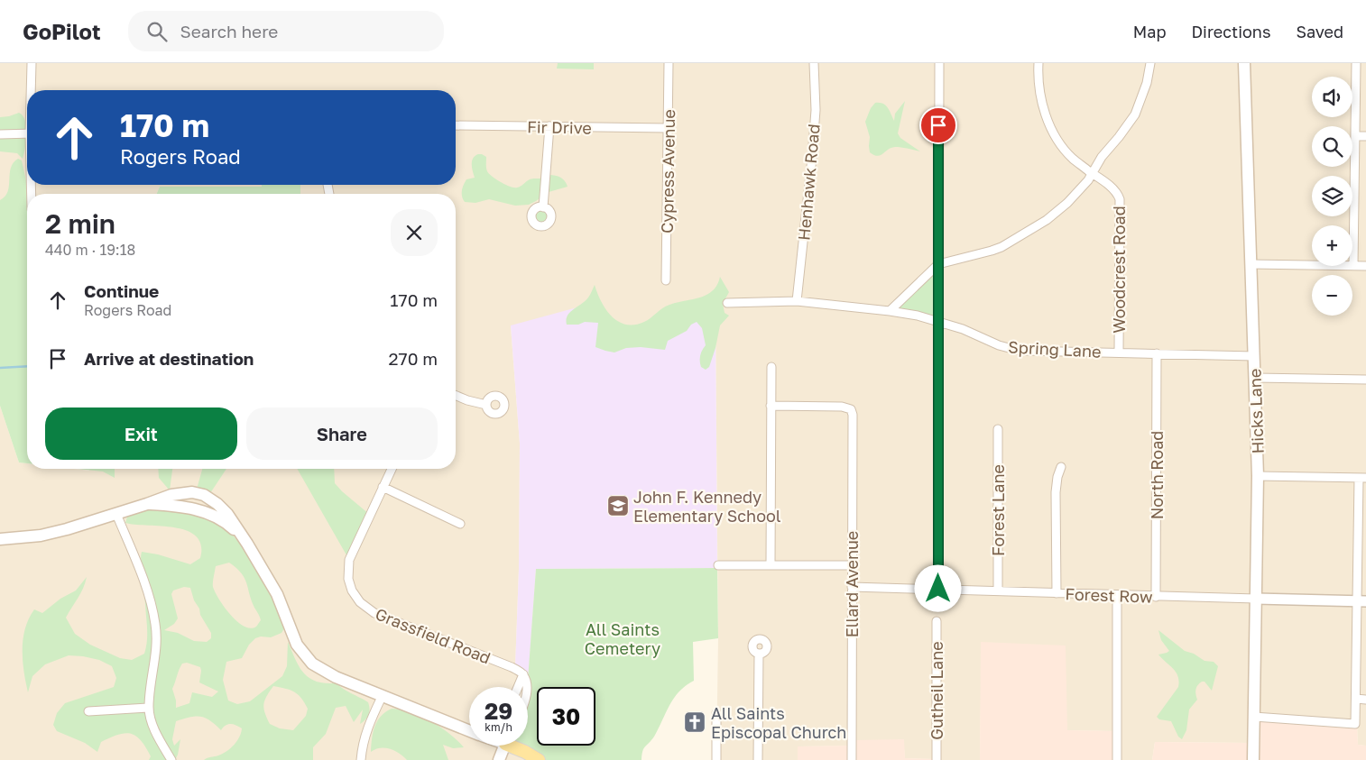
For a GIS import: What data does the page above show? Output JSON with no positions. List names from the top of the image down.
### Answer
{
  "streets": {
    "main road": ["Hicks Lane"],
    "street": [
      "Fir Drive",
      "Cypress Avenue",
      "Henhawk Road",
      "Woodcrest Road",
      "Spring Lane",
      "North Road",
      "Forest Lane",
      "Ellard Avenue",
      "Forest Row",
      "Grassfield Road",
      "Gutheil Lane"
    ]
  },
  "crossings": [
    ["Fir Drive", "Cypress Avenue"],
    ["Henhawk Road", "Spring Lane"],
    ["Woodcrest Road", "Spring Lane"],
    ["Spring Lane", "Hicks Lane"],
    ["Spring Lane", "North Road"],
    ["Hicks Lane", "Forest Row"],
    ["North Road", "Forest Row"],
    ["Forest Lane", "Forest Row"],
    ["Ellard Avenue", "Forest Row"]
  ],
  "parks": ["All Saints Cemetery"],
  "places": {
    "school or university": ["John F. Kennedy Elementary School"],
    "church": ["All Saints Episcopal Church"]
  },
  "page": {
    "header": "GoPilot",
    "search": "Search here",
    "nav": ["Map", "Directions", "Saved"],
    "map_buttons": ["+", "−"],
    "turn": ["170 m", "Rogers Road"],
    "heading": ["2 min", "440 m · 19:18"],
    "list": [
      {
        "name": "Continue",
        "note": "Rogers Road",
        "value": "170 m"
      },
      {
        "name": "Arrive at destination",
        "value": "270 m"
      }
    ],
    "buttons": ["Exit", "Share"],
    "speed": "29 km/h",
    "limit": "30"
  }
}
